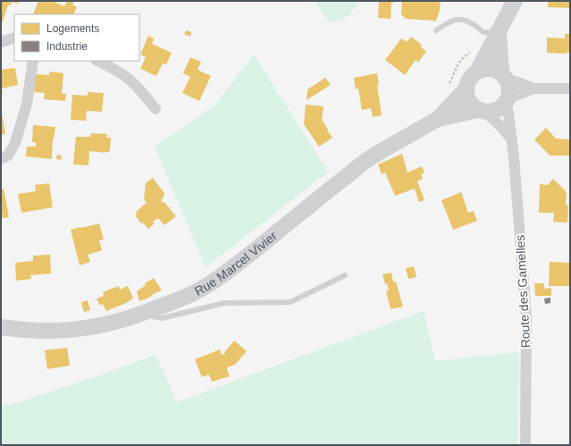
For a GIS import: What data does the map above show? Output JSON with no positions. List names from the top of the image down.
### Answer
{
  "streets": {
    "street": ["Rue Marcel Vivier", "Route des Gamelles"]
  },
  "crossings": [
    ["Rue Marcel Vivier", "Route des Gamelles"]
  ],
  "legend": ["Logements", "Industrie"]
}
